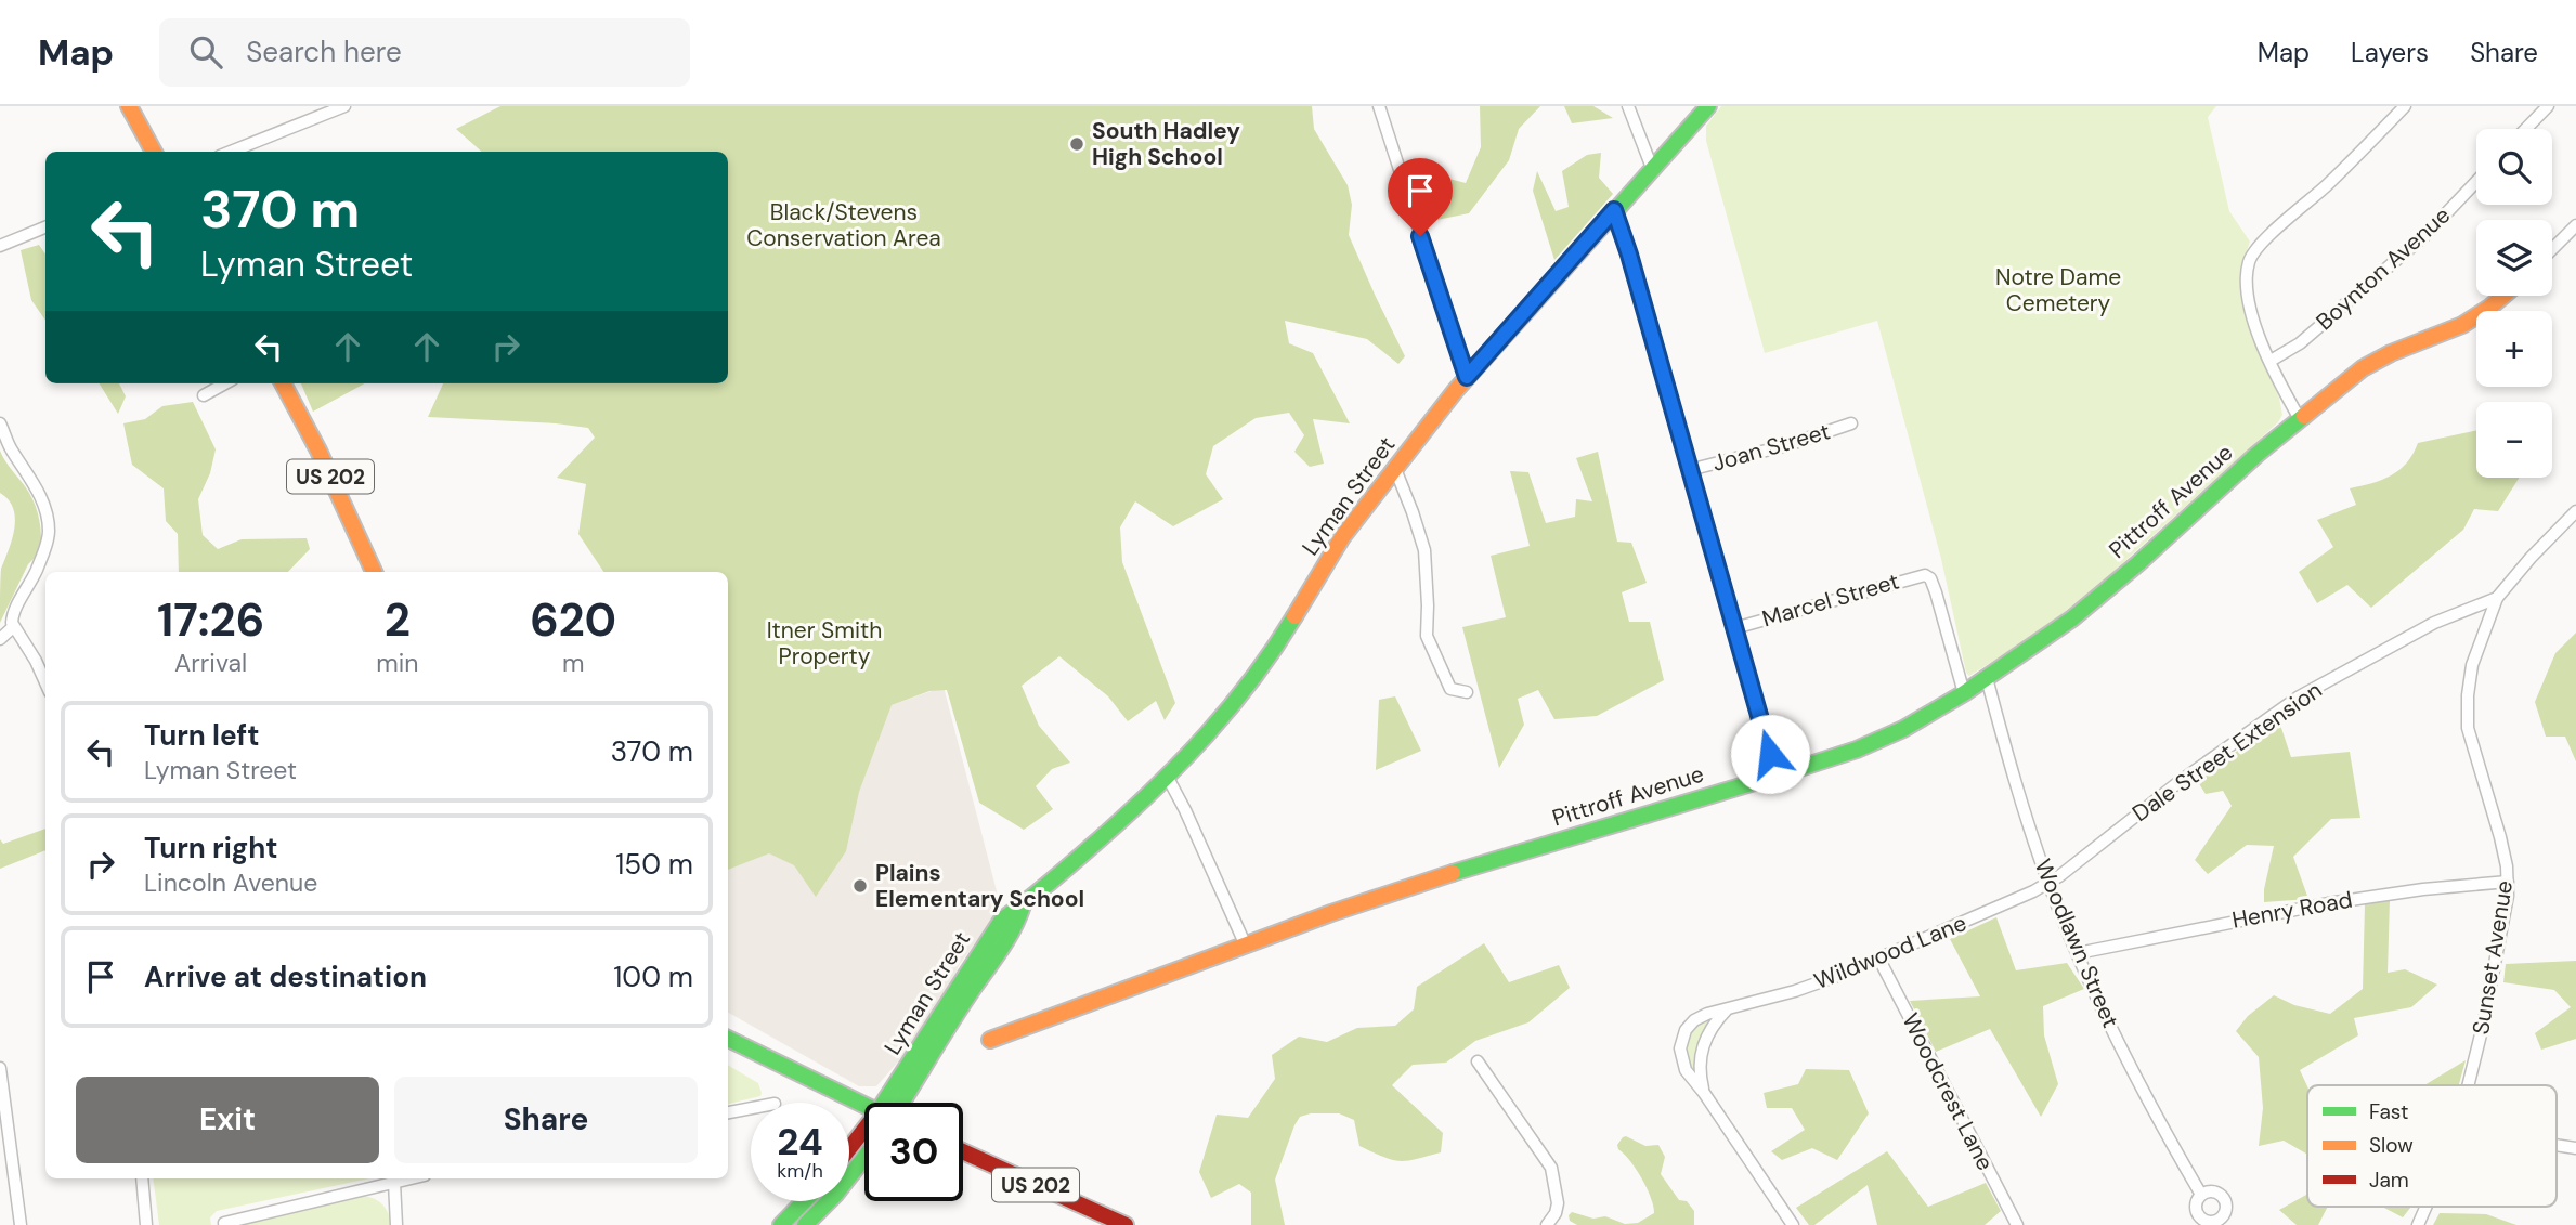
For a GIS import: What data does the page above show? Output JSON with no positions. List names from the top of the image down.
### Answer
{
  "streets": {
    "main road": ["US 202", "Lyman Street", "Pittroff Avenue"],
    "street": [
      "Boynton Avenue",
      "Joan Street",
      "Marcel Street",
      "Dale Street Extension",
      "Henry Road",
      "Woodlawn Street",
      "Wildwood Lane",
      "Sunset Avenue",
      "Woodcrest Lane"
    ]
  },
  "crossings": [
    ["Pittroff Avenue", "Marcel Street"],
    ["Pittroff Avenue", "Woodlawn Street"],
    ["Dale Street Extension", "Woodlawn Street"],
    ["Dale Street Extension", "Wildwood Lane"],
    ["Dale Street Extension", "Sunset Avenue"],
    ["Henry Road", "Woodlawn Street"],
    ["Henry Road", "Sunset Avenue"],
    ["Woodlawn Street", "Wildwood Lane"],
    ["Wildwood Lane", "Woodcrest Lane"]
  ],
  "parks": ["Black/Stevens Conservation Area", "Notre Dame Cemetery", "Itner Smith Property"],
  "places": ["South Hadley High School", "Plains Elementary School"],
  "legend": ["Fast", "Slow", "Jam"],
  "page": {
    "header": "Map",
    "search": "Search here",
    "nav": ["Map", "Layers", "Share"],
    "map_buttons": ["+", "−"],
    "turn": ["370 m", "Lyman Street"],
    "eta": [
      "17:26",
      "Arrival",
      "2",
      "min",
      "620",
      "m"
    ],
    "list": [
      {
        "name": "Turn left",
        "note": "Lyman Street",
        "value": "370 m"
      },
      {
        "name": "Turn right",
        "note": "Lincoln Avenue",
        "value": "150 m"
      },
      {
        "name": "Arrive at destination",
        "value": "100 m"
      }
    ],
    "buttons": ["Exit", "Share"],
    "speed": "24 km/h",
    "limit": "30"
  }
}
